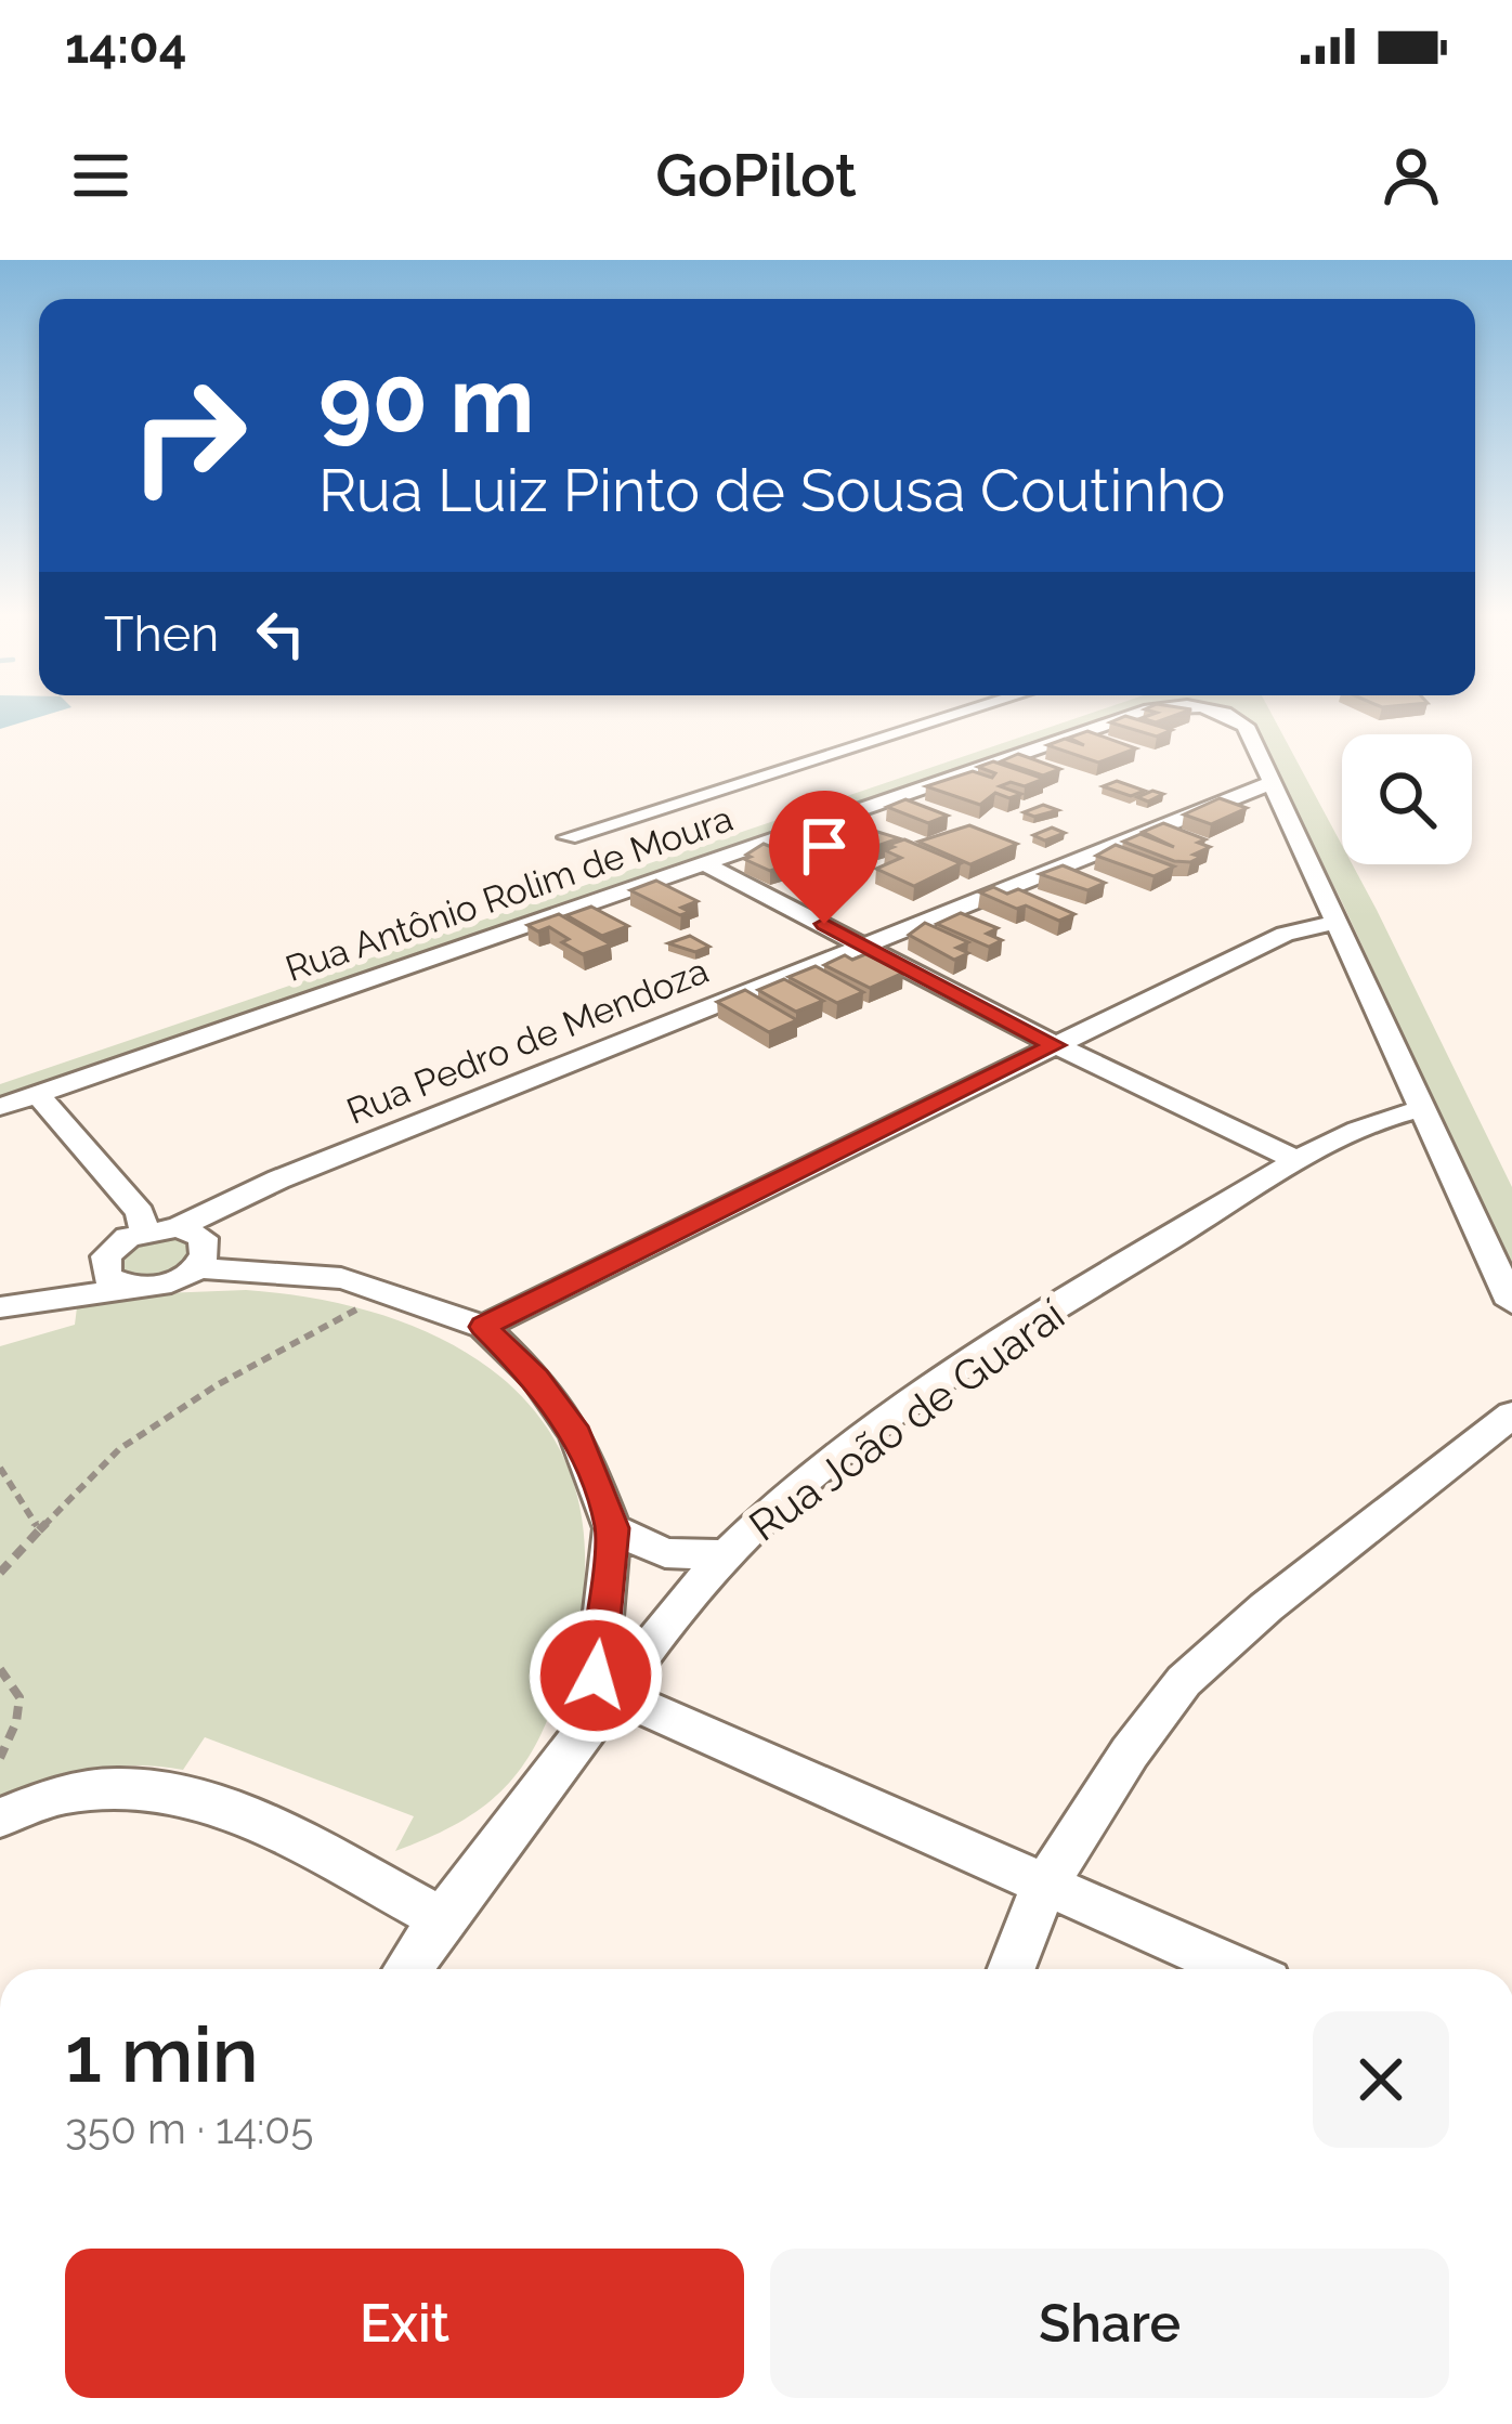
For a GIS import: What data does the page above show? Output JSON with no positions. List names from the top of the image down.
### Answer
{
  "streets": {
    "street": ["Rua Antônio Rolim de Moura", "Rua Pedro de Mendoza", "Rua João de Guaraí"]
  },
  "crossings": [
    ["Rua Antônio Rolim de Moura", "Rua Pedro de Mendoza"]
  ],
  "page": {
    "status": "14:04",
    "header": "GoPilot",
    "turn": ["90 m", "Rua Luiz Pinto de Sousa Coutinho"],
    "then": "Then",
    "heading": ["1 min", "350 m · 14:05"],
    "buttons": ["Exit", "Share"]
  }
}
